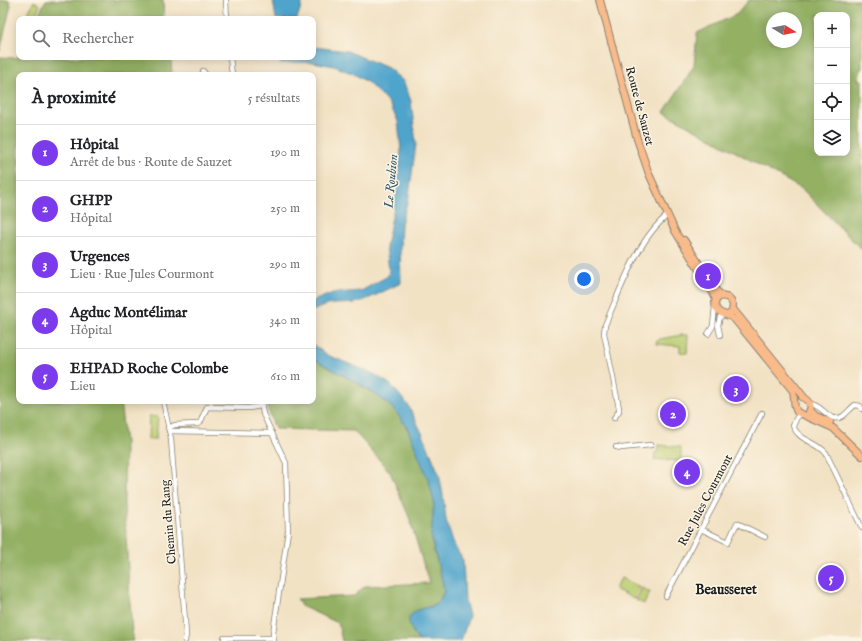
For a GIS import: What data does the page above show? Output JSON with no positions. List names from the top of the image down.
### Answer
{
  "streets": {
    "main road": ["Route de Sauzet"],
    "street": ["Rue Jules Courmont", "Chemin du Rang"]
  },
  "districts": ["Beausseret"],
  "water": ["Le Roubion"],
  "north": "right",
  "page": {
    "map_buttons": ["+", "−"],
    "search": "Rechercher",
    "heading": ["À proximité", "5 résultats"],
    "list": [
      {
        "mark": "1",
        "name": "Hôpital",
        "note": "Arrêt de bus · Route de Sauzet",
        "value": "190 m"
      },
      {
        "mark": "2",
        "name": "GHPP",
        "note": "Hôpital",
        "value": "250 m"
      },
      {
        "mark": "3",
        "name": "Urgences",
        "note": "Lieu · Rue Jules Courmont",
        "value": "290 m"
      },
      {
        "mark": "4",
        "name": "Agduc Montélimar",
        "note": "Hôpital",
        "value": "340 m"
      },
      {
        "mark": "5",
        "name": "EHPAD Roche Colombe",
        "note": "Lieu",
        "value": "610 m"
      }
    ],
    "pins": [
      "1",
      "3",
      "2",
      "4",
      "5"
    ]
  }
}
